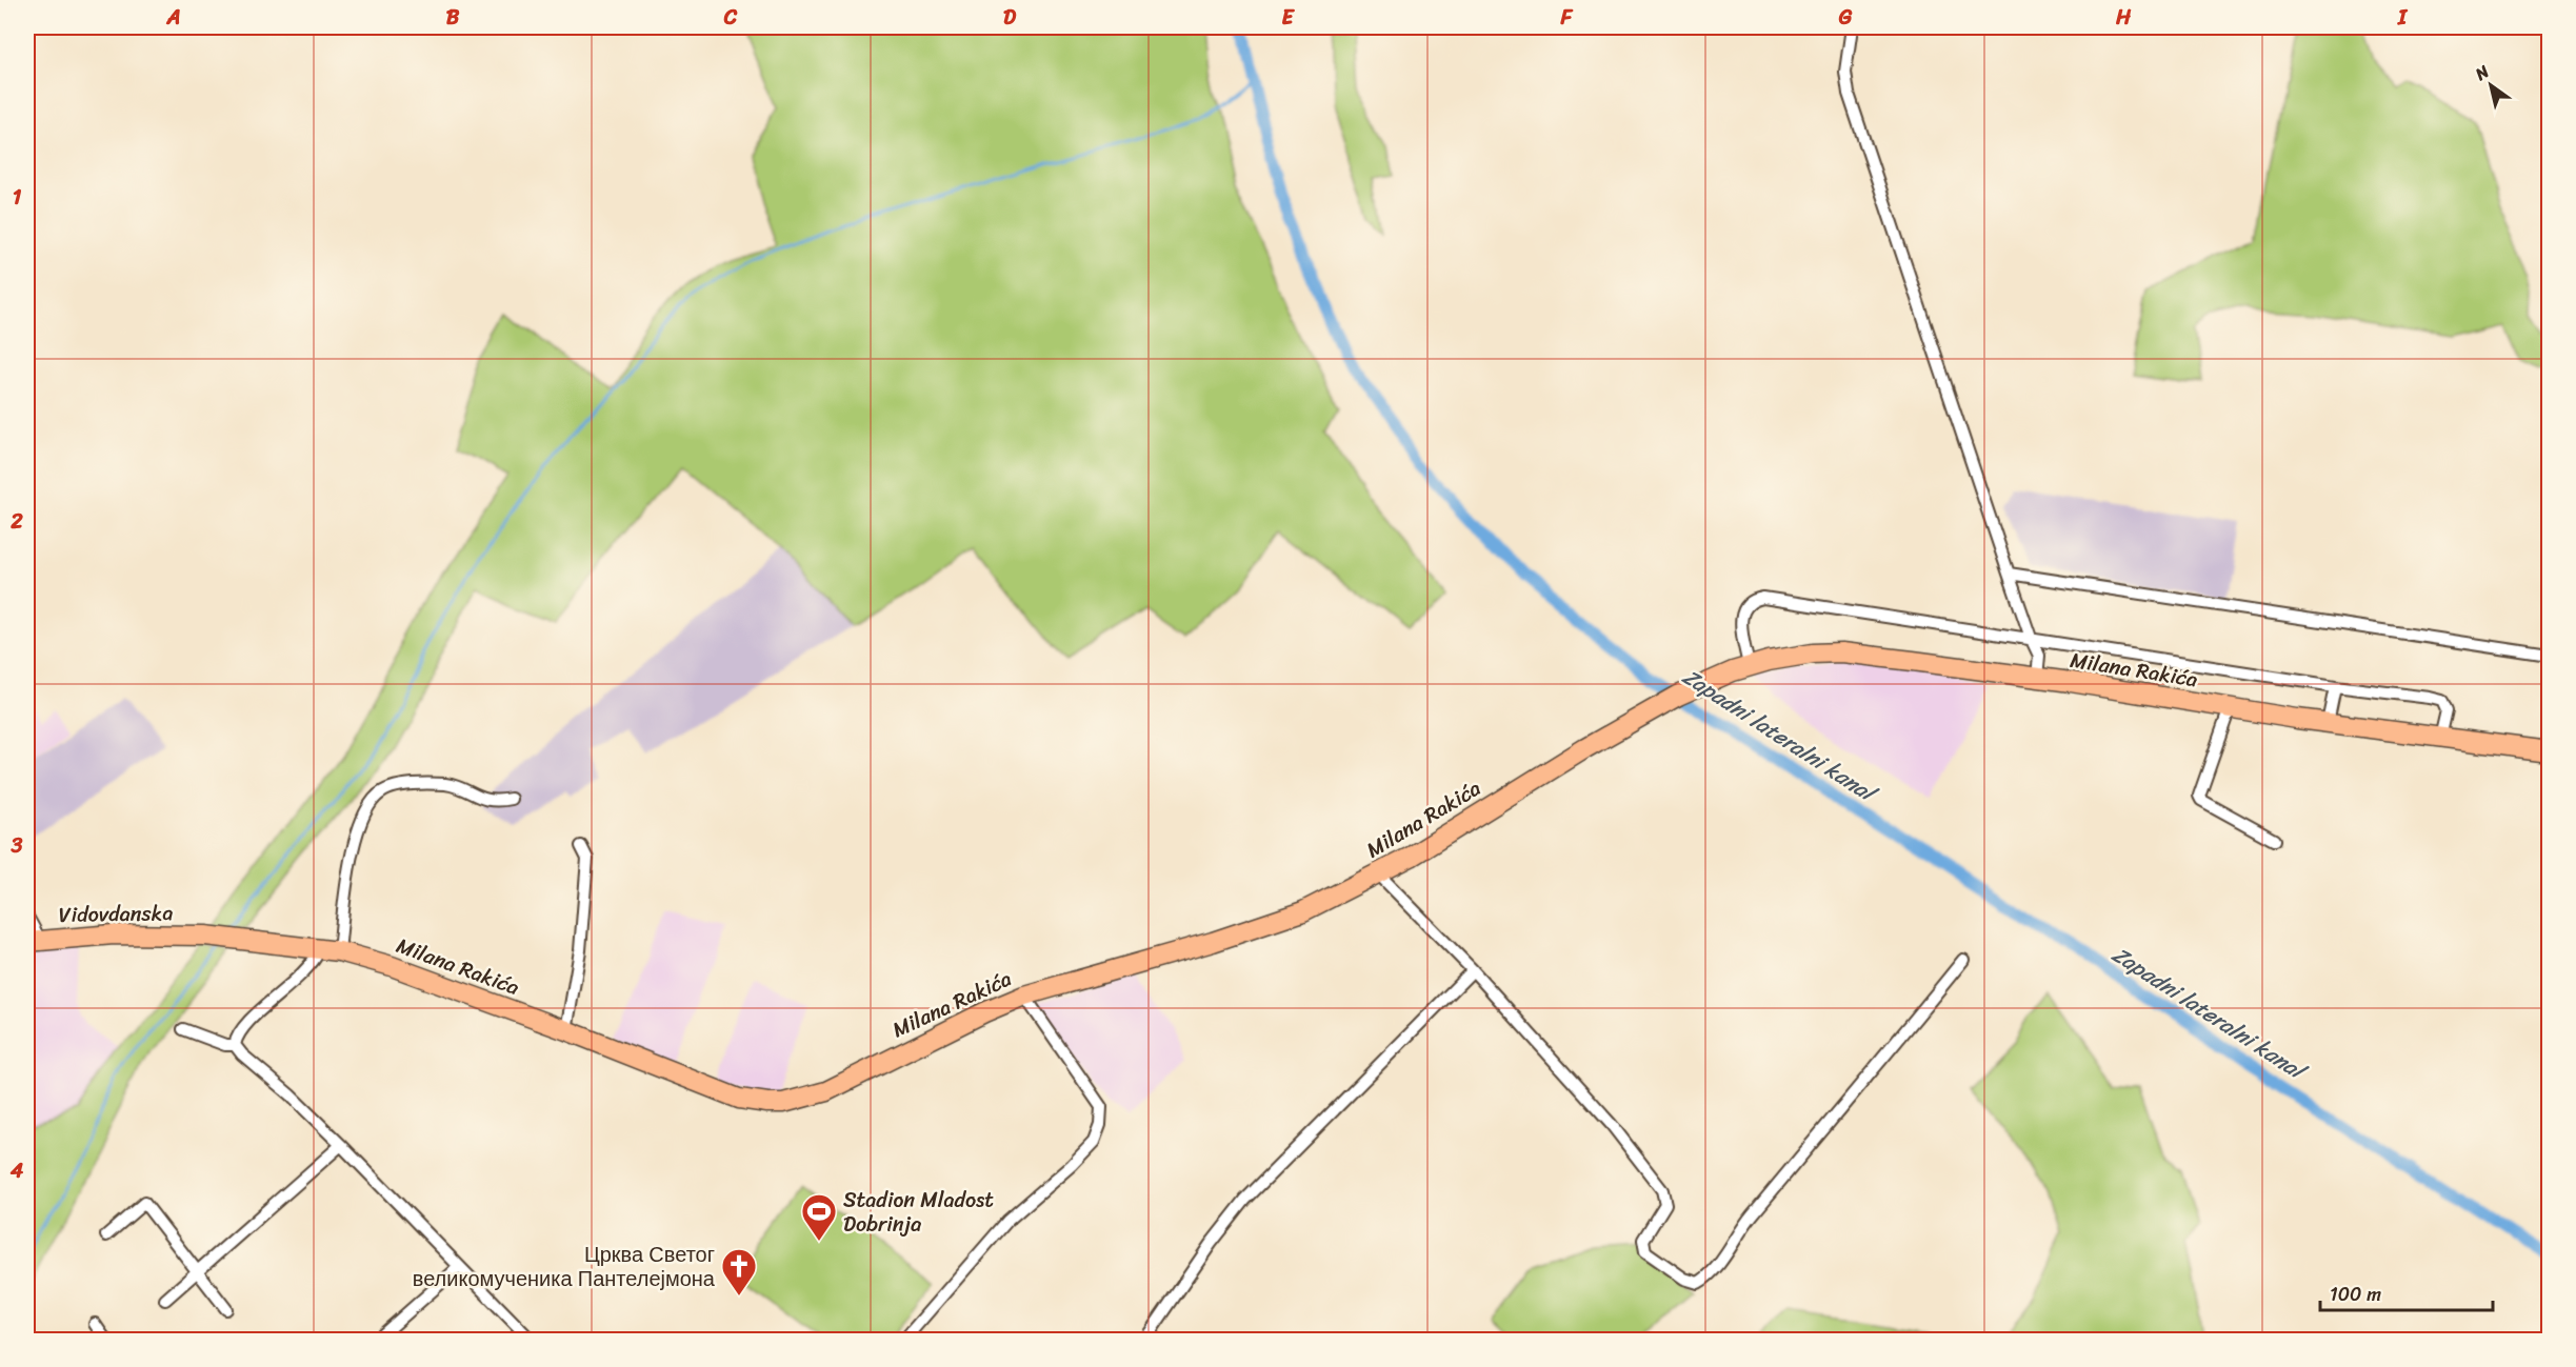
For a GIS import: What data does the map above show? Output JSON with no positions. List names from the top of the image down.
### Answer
{
  "streets": {
    "main road": ["Milana Rakića", "Vidovdanska"]
  },
  "crossings": [
    ["Milana Rakića", "Vidovdanska"]
  ],
  "water": ["Zapadni lateralni kanal"],
  "places": {
    "sports": ["Stadion Mladost Dobrinja"],
    "church": ["Црква Светог великомученика Пантелејмона"]
  },
  "scale_bar": "100 m",
  "north": "top left",
  "grid": {
    "columns": [
      "A",
      "B",
      "C",
      "D",
      "E",
      "F",
      "G",
      "H",
      "I"
    ],
    "rows": [
      "1",
      "2",
      "3",
      "4"
    ]
  }
}
